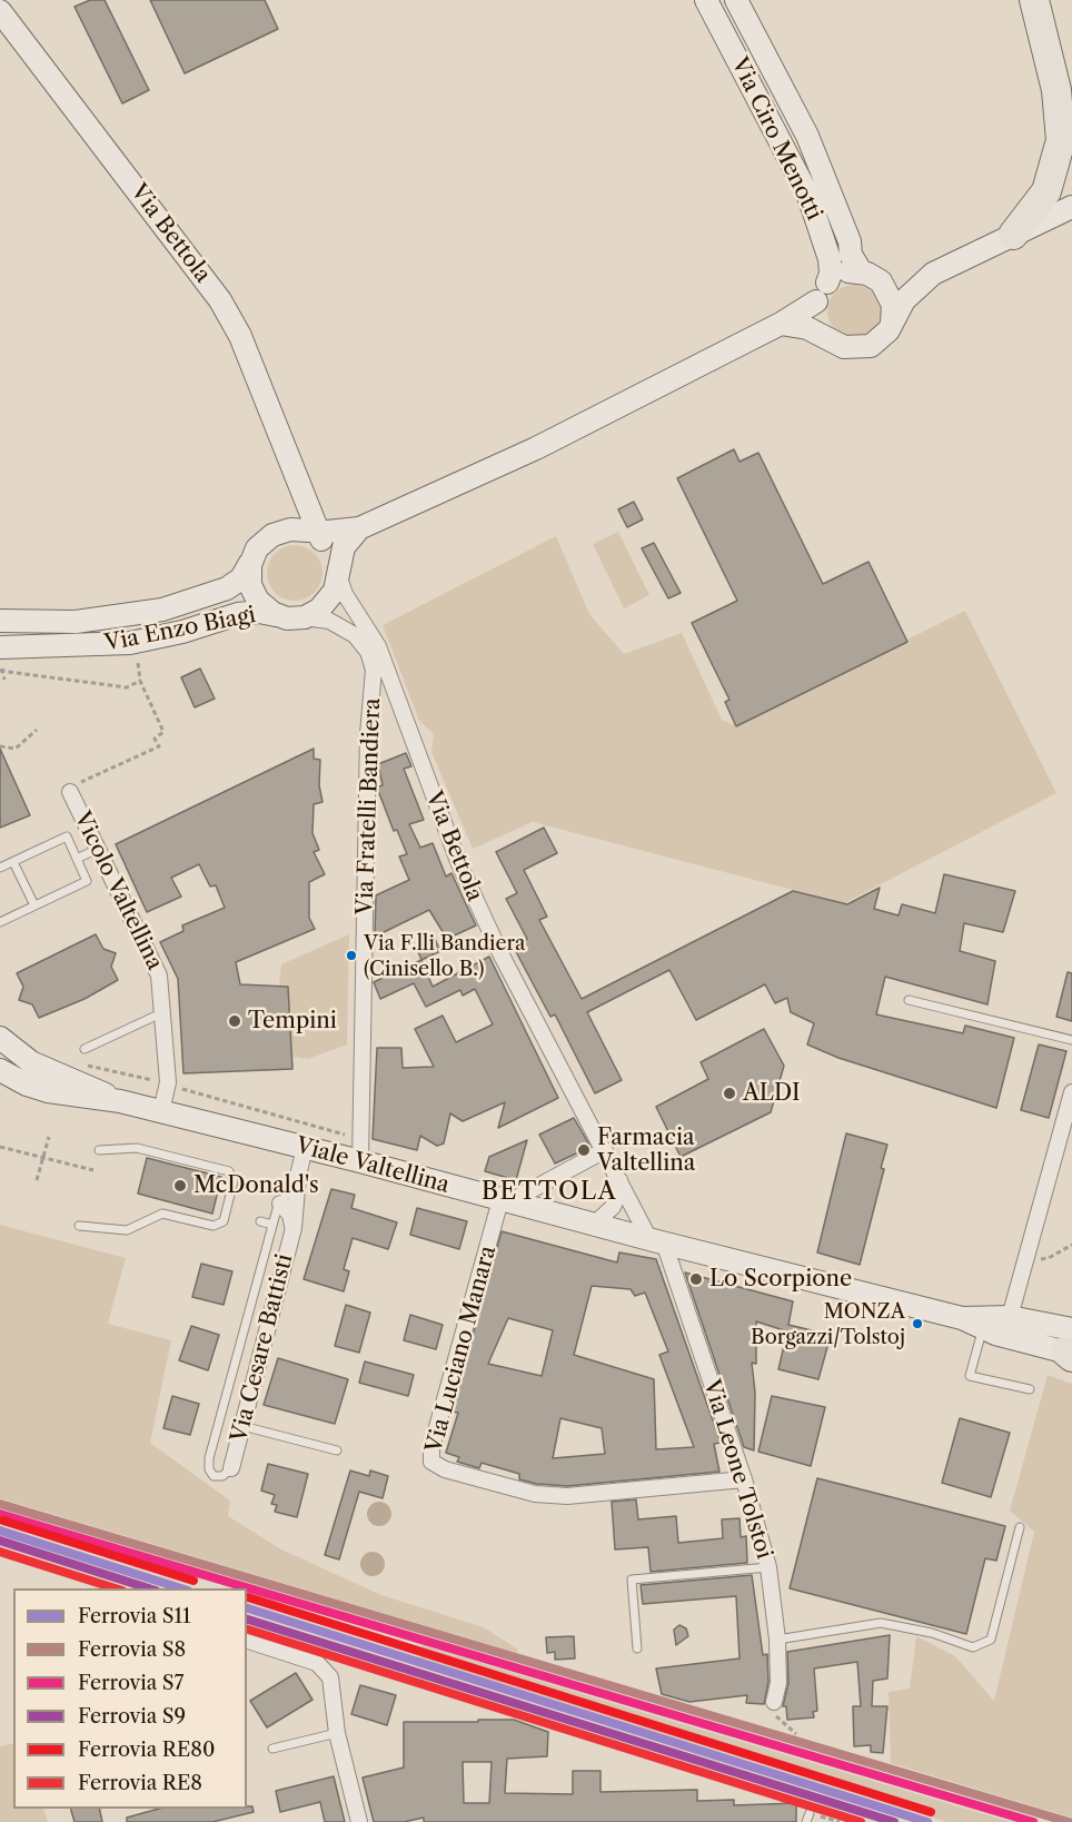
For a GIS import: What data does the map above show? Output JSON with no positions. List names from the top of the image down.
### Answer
{
  "streets": {
    "street": [
      "Via Ciro Menotti",
      "Via Bettola",
      "Via Enzo Biagi",
      "Via Fratelli Bandiera",
      "Vicolo Valtellina",
      "Viale Valtellina",
      "Via Cesare Battisti",
      "Via Luciano Manara",
      "Via Leone Tolstoi"
    ]
  },
  "crossings": [
    ["Via Bettola", "Via Enzo Biagi"],
    ["Via Bettola", "Via Fratelli Bandiera"],
    ["Via Bettola", "Viale Valtellina"],
    ["Via Bettola", "Via Leone Tolstoi"],
    ["Via Enzo Biagi", "Via Fratelli Bandiera"],
    ["Via Fratelli Bandiera", "Viale Valtellina"],
    ["Vicolo Valtellina", "Viale Valtellina"],
    ["Viale Valtellina", "Via Cesare Battisti"],
    ["Viale Valtellina", "Via Luciano Manara"],
    ["Viale Valtellina", "Via Leone Tolstoi"],
    ["Via Luciano Manara", "Via Leone Tolstoi"]
  ],
  "districts": ["BETTOLA"],
  "places": [
    "Via F.lli Bandiera (Cinisello B.)",
    "Tempini",
    "ALDI",
    "Farmacia Valtellina",
    "McDonald's",
    "Lo Scorpione",
    "MONZA Borgazzi/Tolstoj"
  ],
  "lines": [
    "rail line S8",
    "rail line S7",
    "rail line RE80",
    "rail line S11",
    "rail line S9",
    "rail line RE8"
  ],
  "legend": [
    "Ferrovia S11",
    "Ferrovia S8",
    "Ferrovia S7",
    "Ferrovia S9",
    "Ferrovia RE80",
    "Ferrovia RE8"
  ]
}
